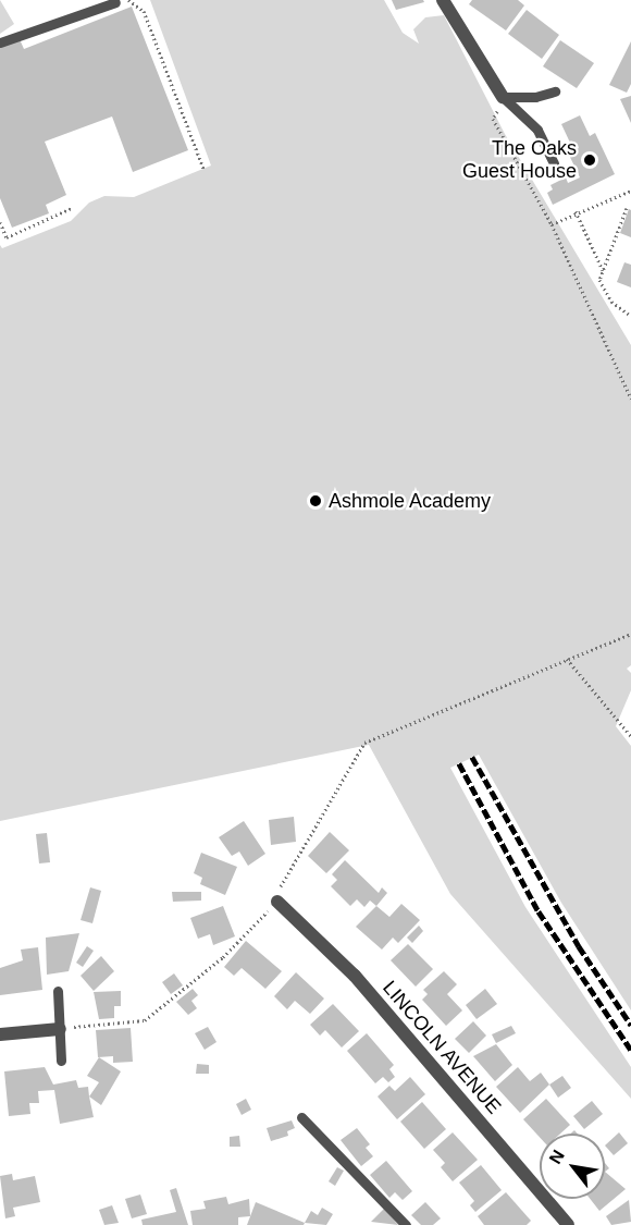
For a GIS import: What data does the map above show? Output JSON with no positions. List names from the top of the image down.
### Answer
{
  "streets": {
    "street": ["LINCOLN AVENUE"]
  },
  "places": ["The Oaks Guest House", "Ashmole Academy"],
  "north": "top left"
}
